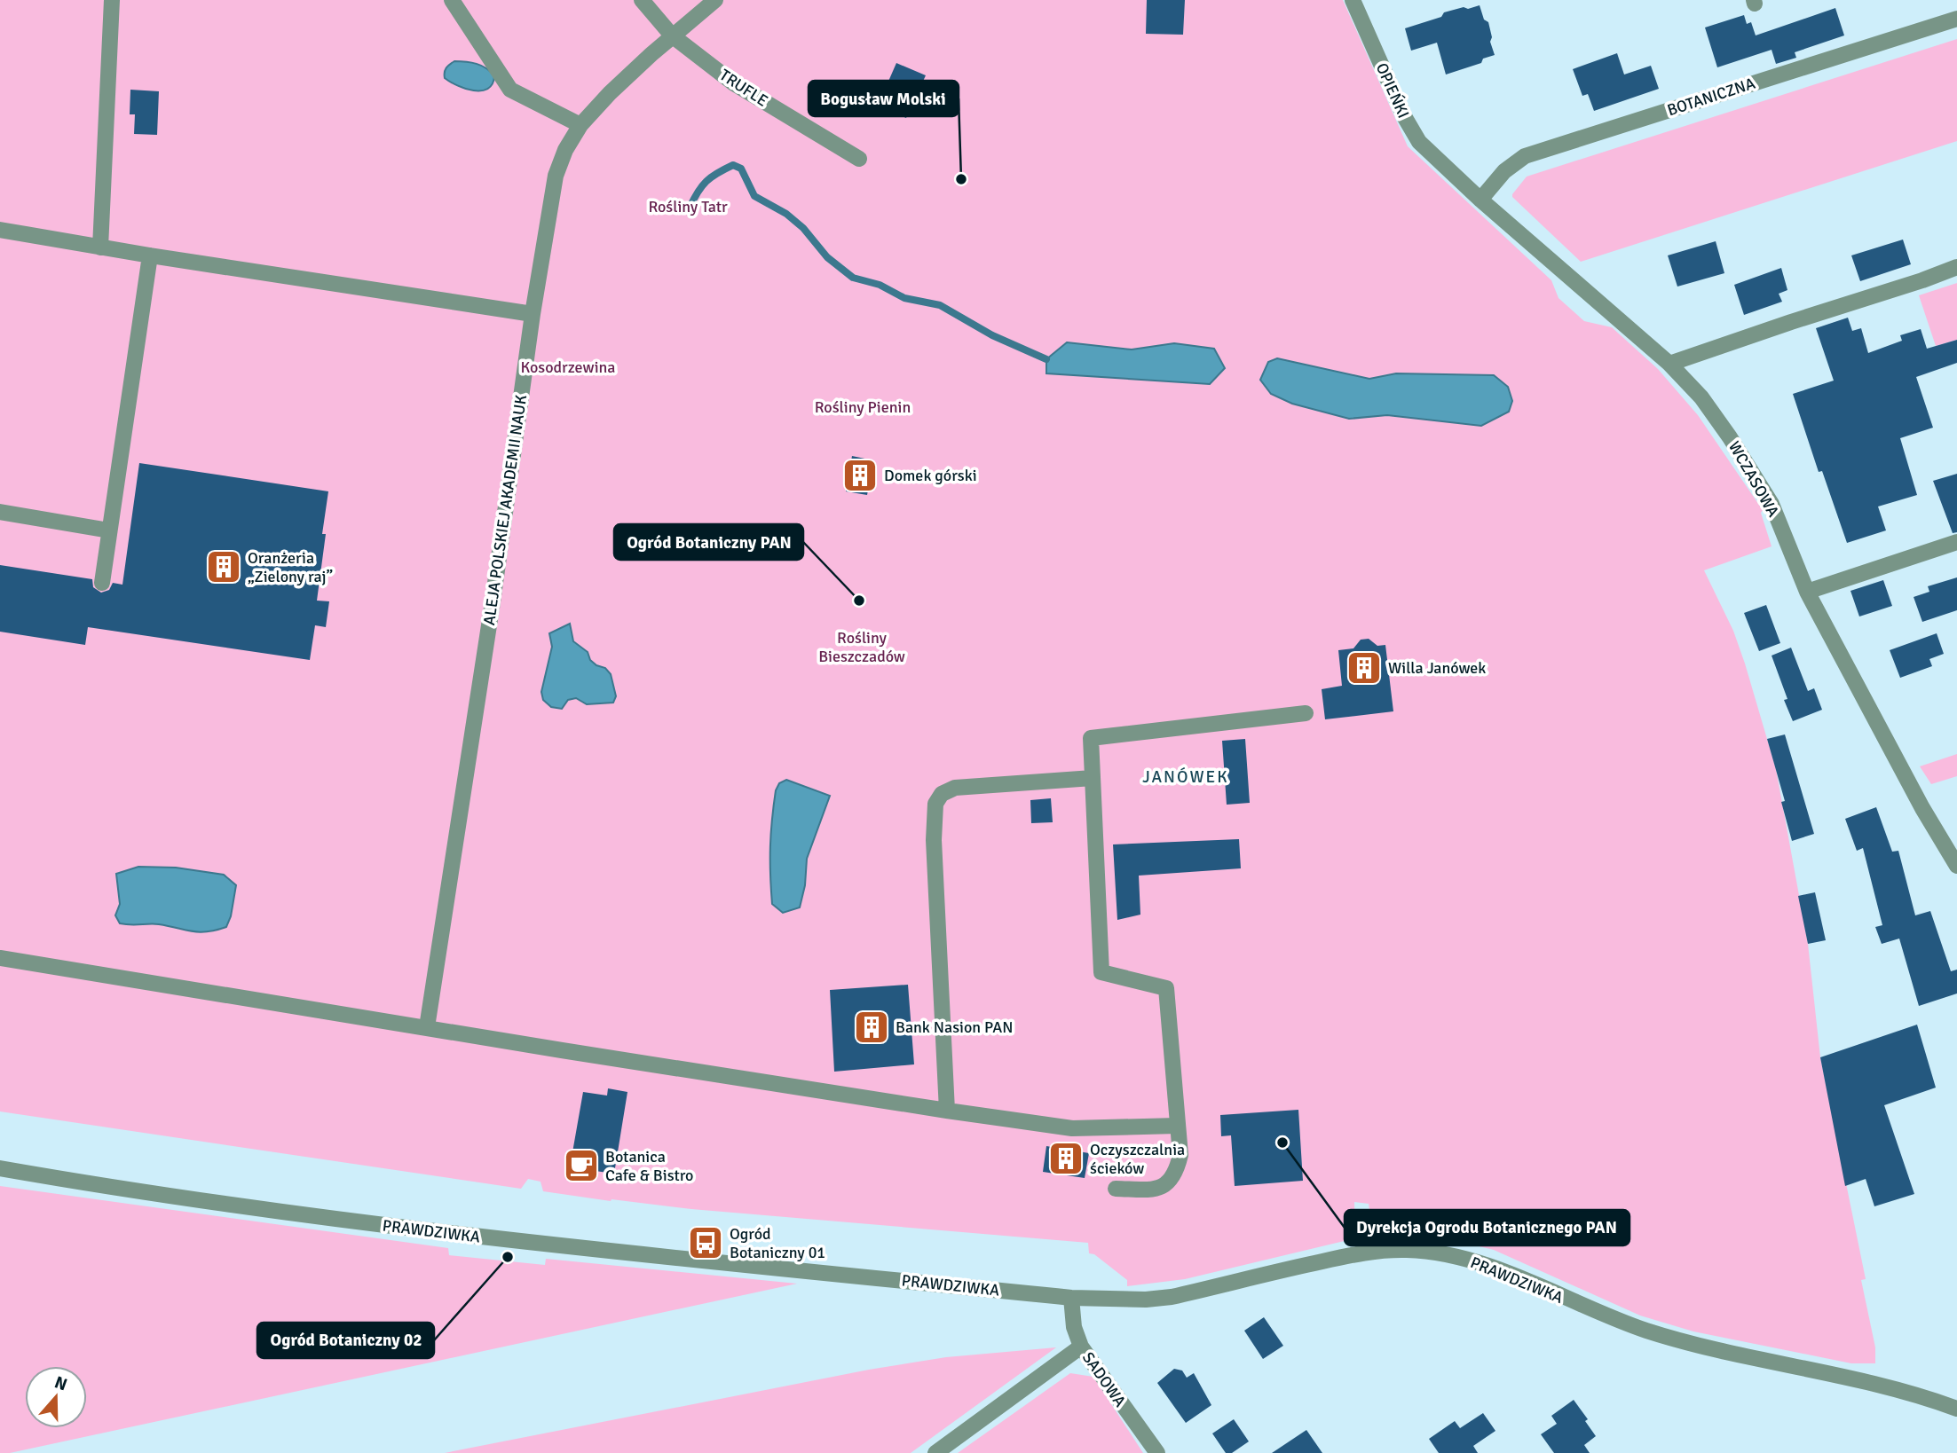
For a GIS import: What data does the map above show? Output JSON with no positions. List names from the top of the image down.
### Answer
{
  "streets": {
    "street": [
      "TRUFLE",
      "OPIEŃKI",
      "BOTANICZNA",
      "WCZASOWA",
      "ALEJA POLSKIEJ AKADEMII NAUK",
      "PRAWDZIWKA",
      "SADOWA"
    ]
  },
  "crossings": [
    ["TRUFLE", "ALEJA POLSKIEJ AKADEMII NAUK"],
    ["OPIEŃKI", "WCZASOWA"],
    ["BOTANICZNA", "WCZASOWA"],
    ["PRAWDZIWKA", "SADOWA"]
  ],
  "districts": ["JANÓWEK"],
  "parks": [
    "Rośliny Tatr",
    "Kosodrzewina",
    "Rośliny Pienin",
    "Rośliny Bieszczadów"
  ],
  "places": {
    "other": [
      "Bogusław Molski",
      "Ogród Botaniczny PAN",
      "Dyrekcja Ogrodu Botanicznego PAN",
      "Ogród Botaniczny 02"
    ],
    "building": [
      "Domek górski",
      "Oranżeria „Zielony raj”",
      "Willa Janówek",
      "Bank Nasion PAN",
      "Oczyszczalnia ścieków"
    ],
    "cafe": ["Botanica Cafe & Bistro"],
    "bus stop": ["Ogród Botaniczny 01"]
  },
  "north": "top"
}
